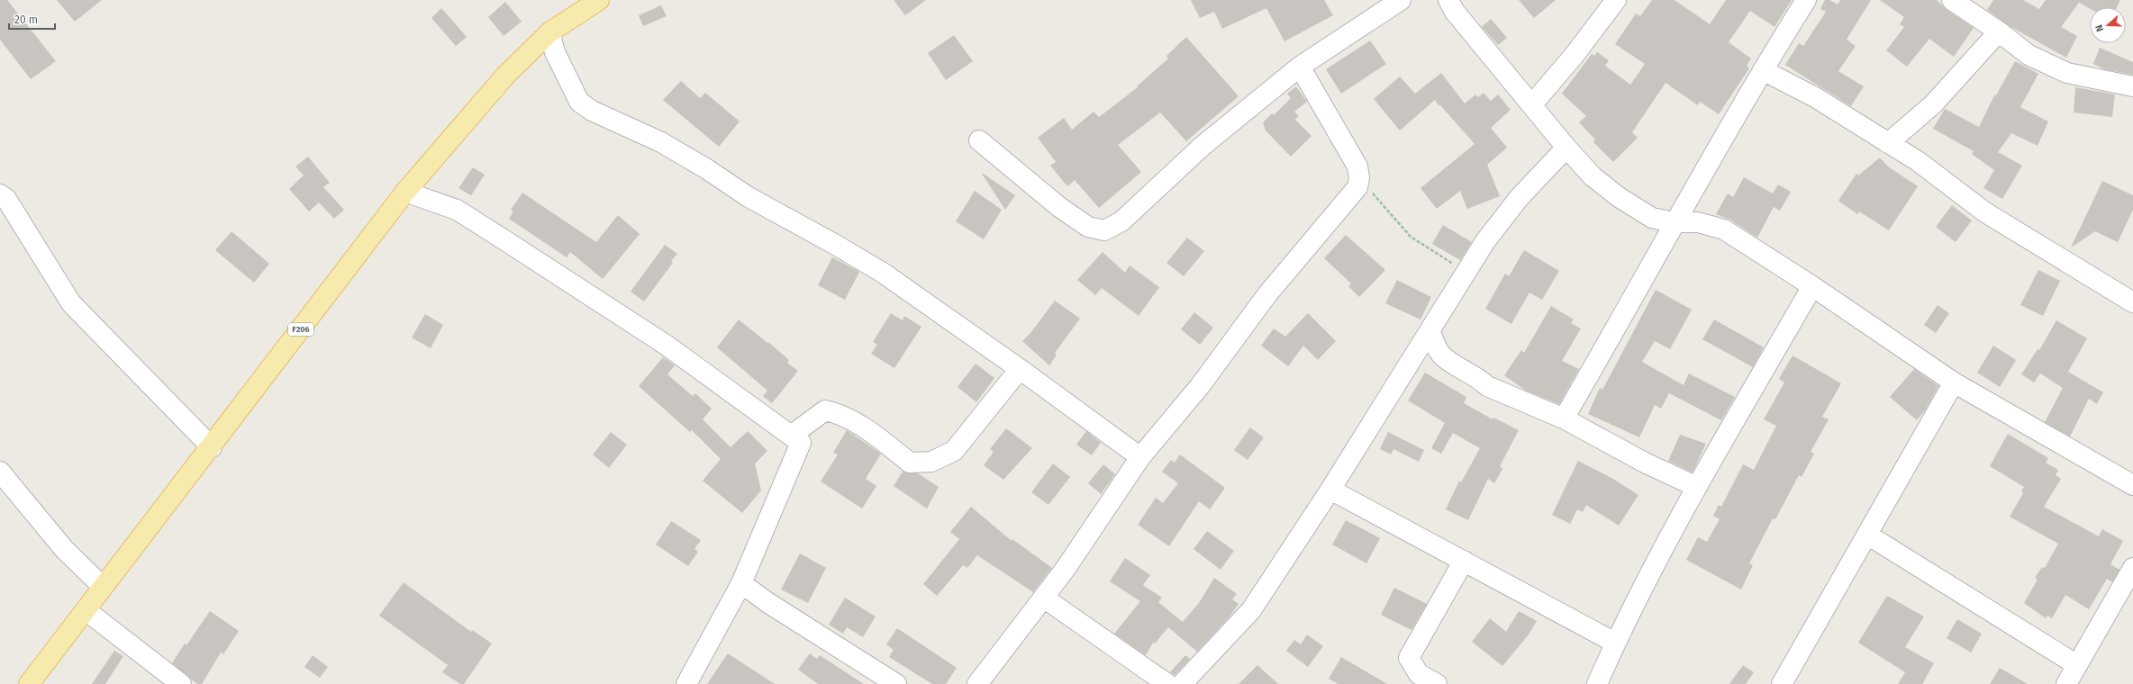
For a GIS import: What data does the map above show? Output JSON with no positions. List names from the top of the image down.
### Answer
{
  "streets": {
    "main road": ["F206"]
  },
  "scale_bar": "20 m",
  "north": "left"
}
